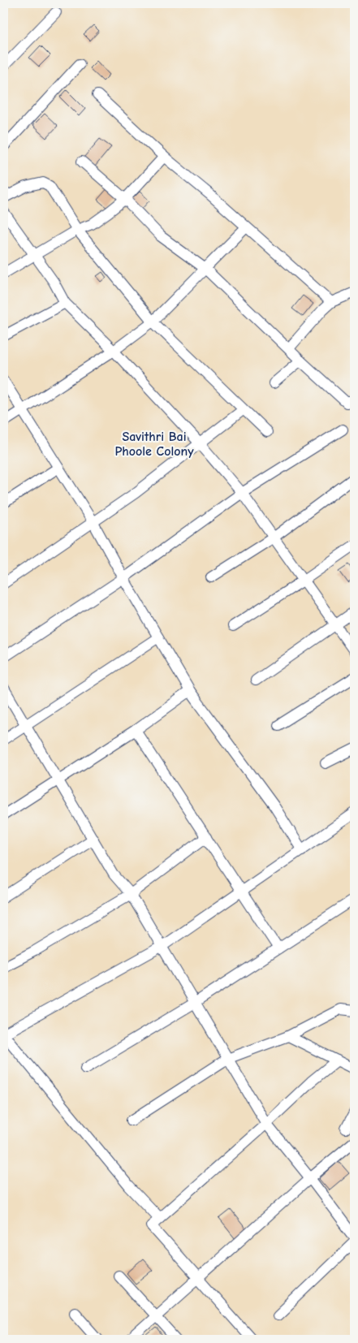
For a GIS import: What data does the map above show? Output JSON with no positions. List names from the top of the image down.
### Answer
{
  "districts": ["Savithri Bai Phoole Colony"]
}
